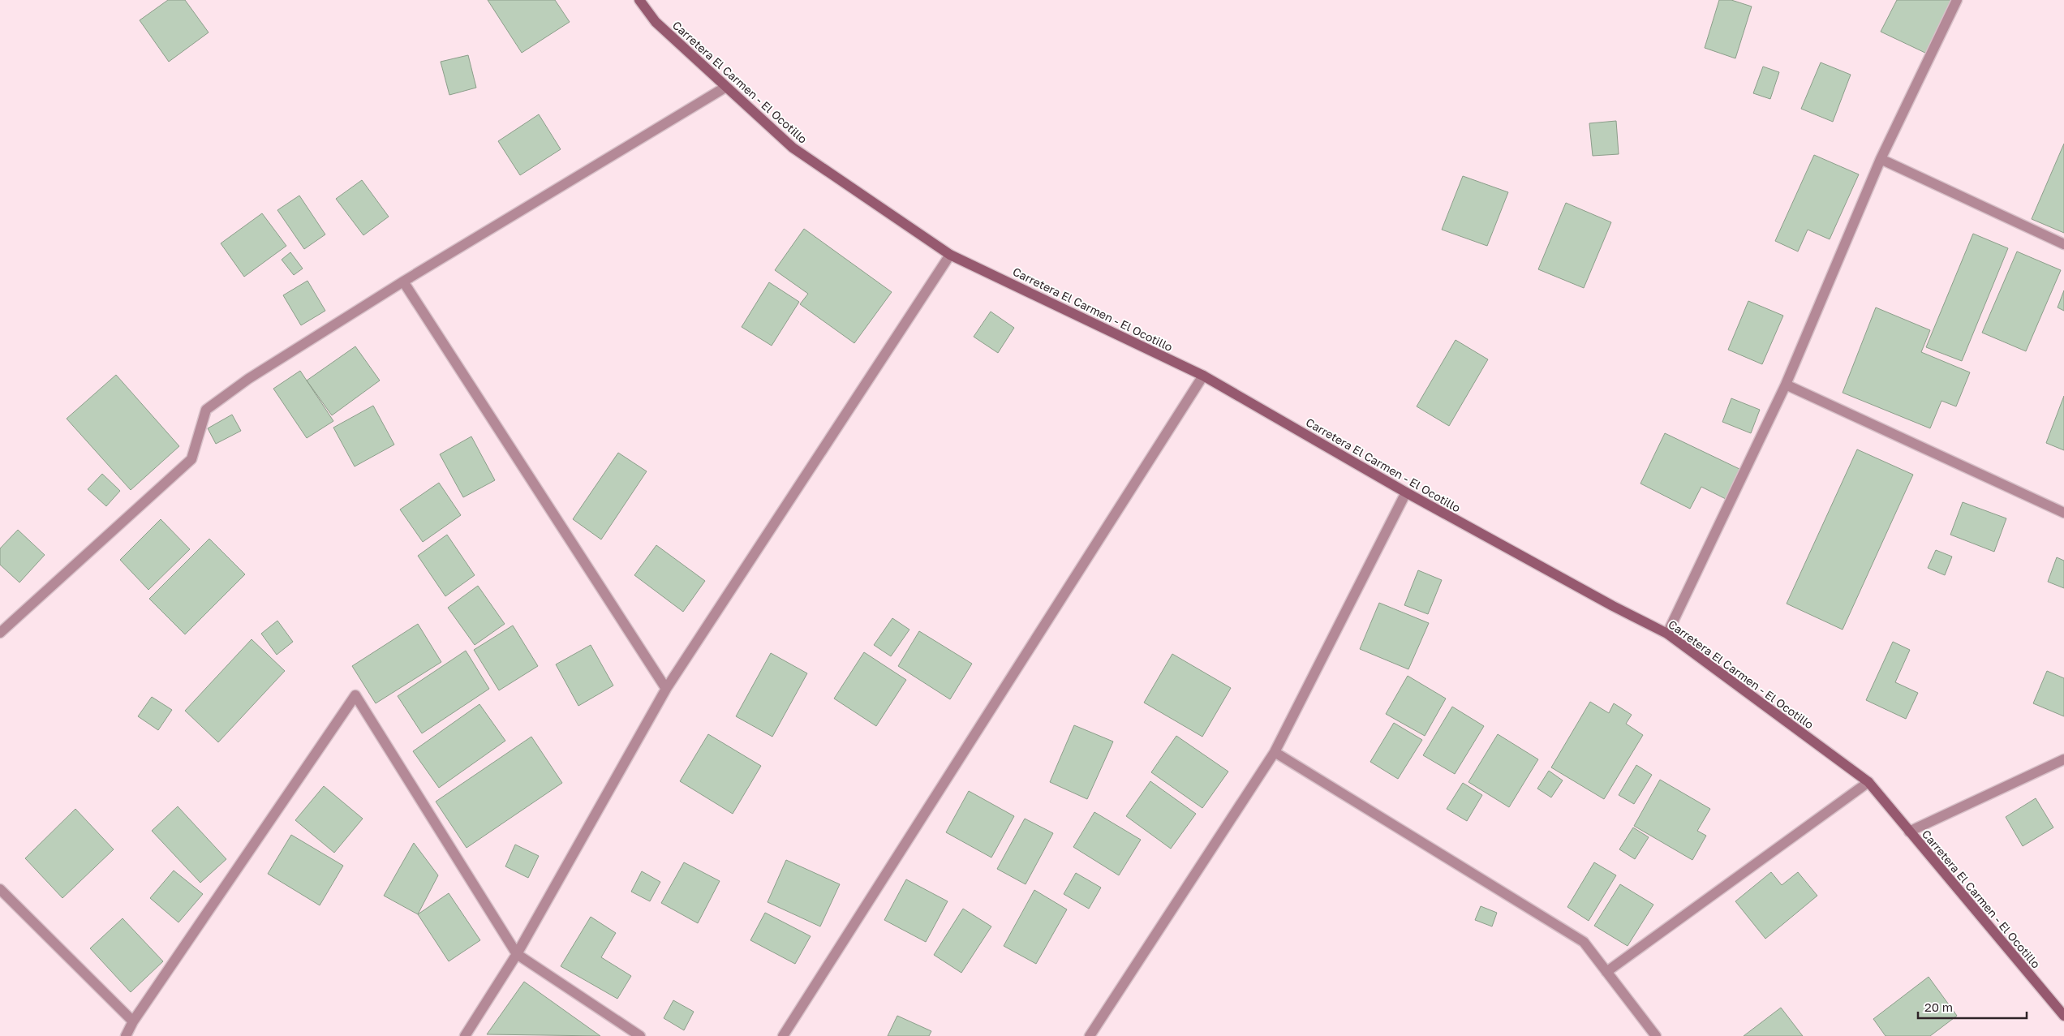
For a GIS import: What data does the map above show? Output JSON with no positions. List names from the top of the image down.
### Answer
{
  "streets": {
    "main road": ["Carretera El Carmen - El Ocotillo"]
  },
  "scale_bar": "20 m"
}
